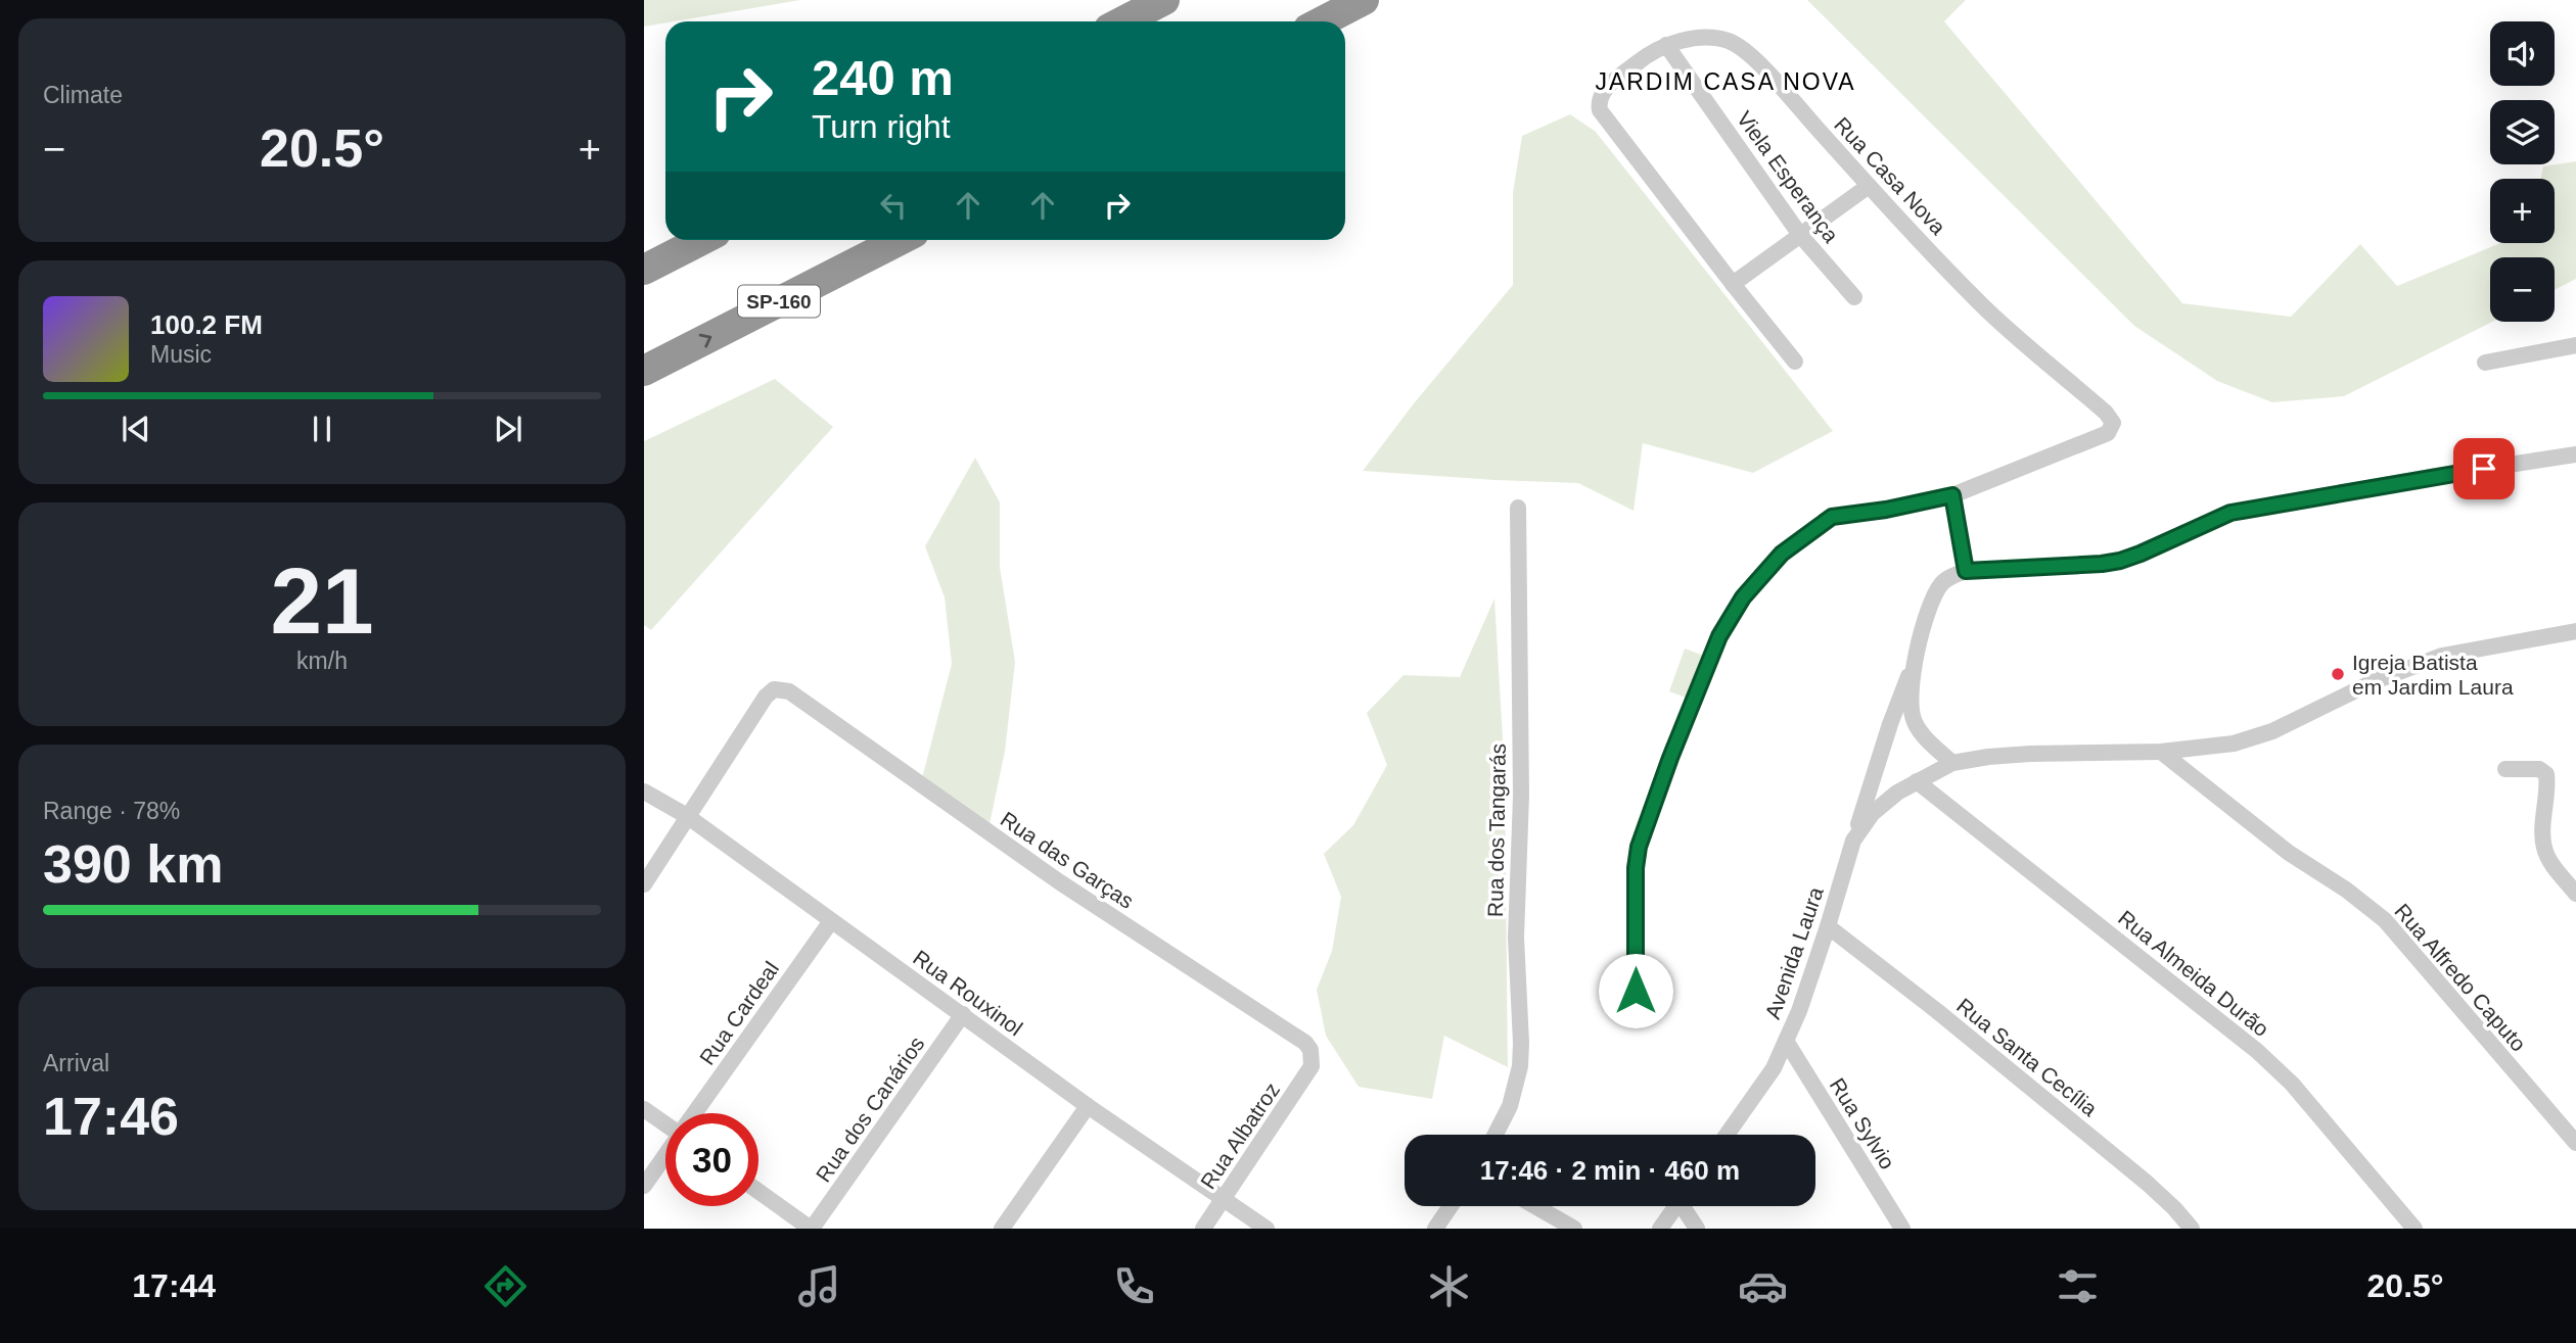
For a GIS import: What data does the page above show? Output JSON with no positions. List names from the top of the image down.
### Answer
{
  "streets": {
    "highway": ["SP-160"],
    "street": [
      "Rua Casa Nova",
      "Viela Esperança",
      "Rua dos Tangarás",
      "Rua das Garças",
      "Avenida Laura",
      "Rua Almeida Durão",
      "Rua Alfredo Caputo",
      "Rua Rouxinol",
      "Rua Cardeal",
      "Rua Santa Cecília",
      "Rua dos Canários",
      "Rua Sylvio",
      "Rua Albatroz"
    ]
  },
  "crossings": [
    ["Rua Casa Nova", "Viela Esperança"],
    ["Rua das Garças", "Rua Rouxinol"],
    ["Rua das Garças", "Rua Albatroz"],
    ["Avenida Laura", "Rua Almeida Durão"],
    ["Avenida Laura", "Rua Alfredo Caputo"],
    ["Avenida Laura", "Rua Santa Cecília"],
    ["Avenida Laura", "Rua Sylvio"],
    ["Rua Rouxinol", "Rua Cardeal"],
    ["Rua Rouxinol", "Rua dos Canários"],
    ["Rua Rouxinol", "Rua Albatroz"]
  ],
  "districts": ["JARDIM CASA NOVA"],
  "places": ["Igreja Batista em Jardim Laura"],
  "page": {
    "tile": [
      "Climate",
      ["21", "km/h"],
      ["Range · 78%", "390 km"],
      ["Arrival", "17:46"]
    ],
    "map_buttons": ["+", "−"],
    "turn": ["240 m", "Turn right"],
    "heat": ["−", "20.5°", "+"],
    "song": ["100.2 FM", "Music"],
    "limit": "30",
    "trip": "17:46 · 2 min · 460 m",
    "tabs": ["17:44", "20.5°"]
  }
}
